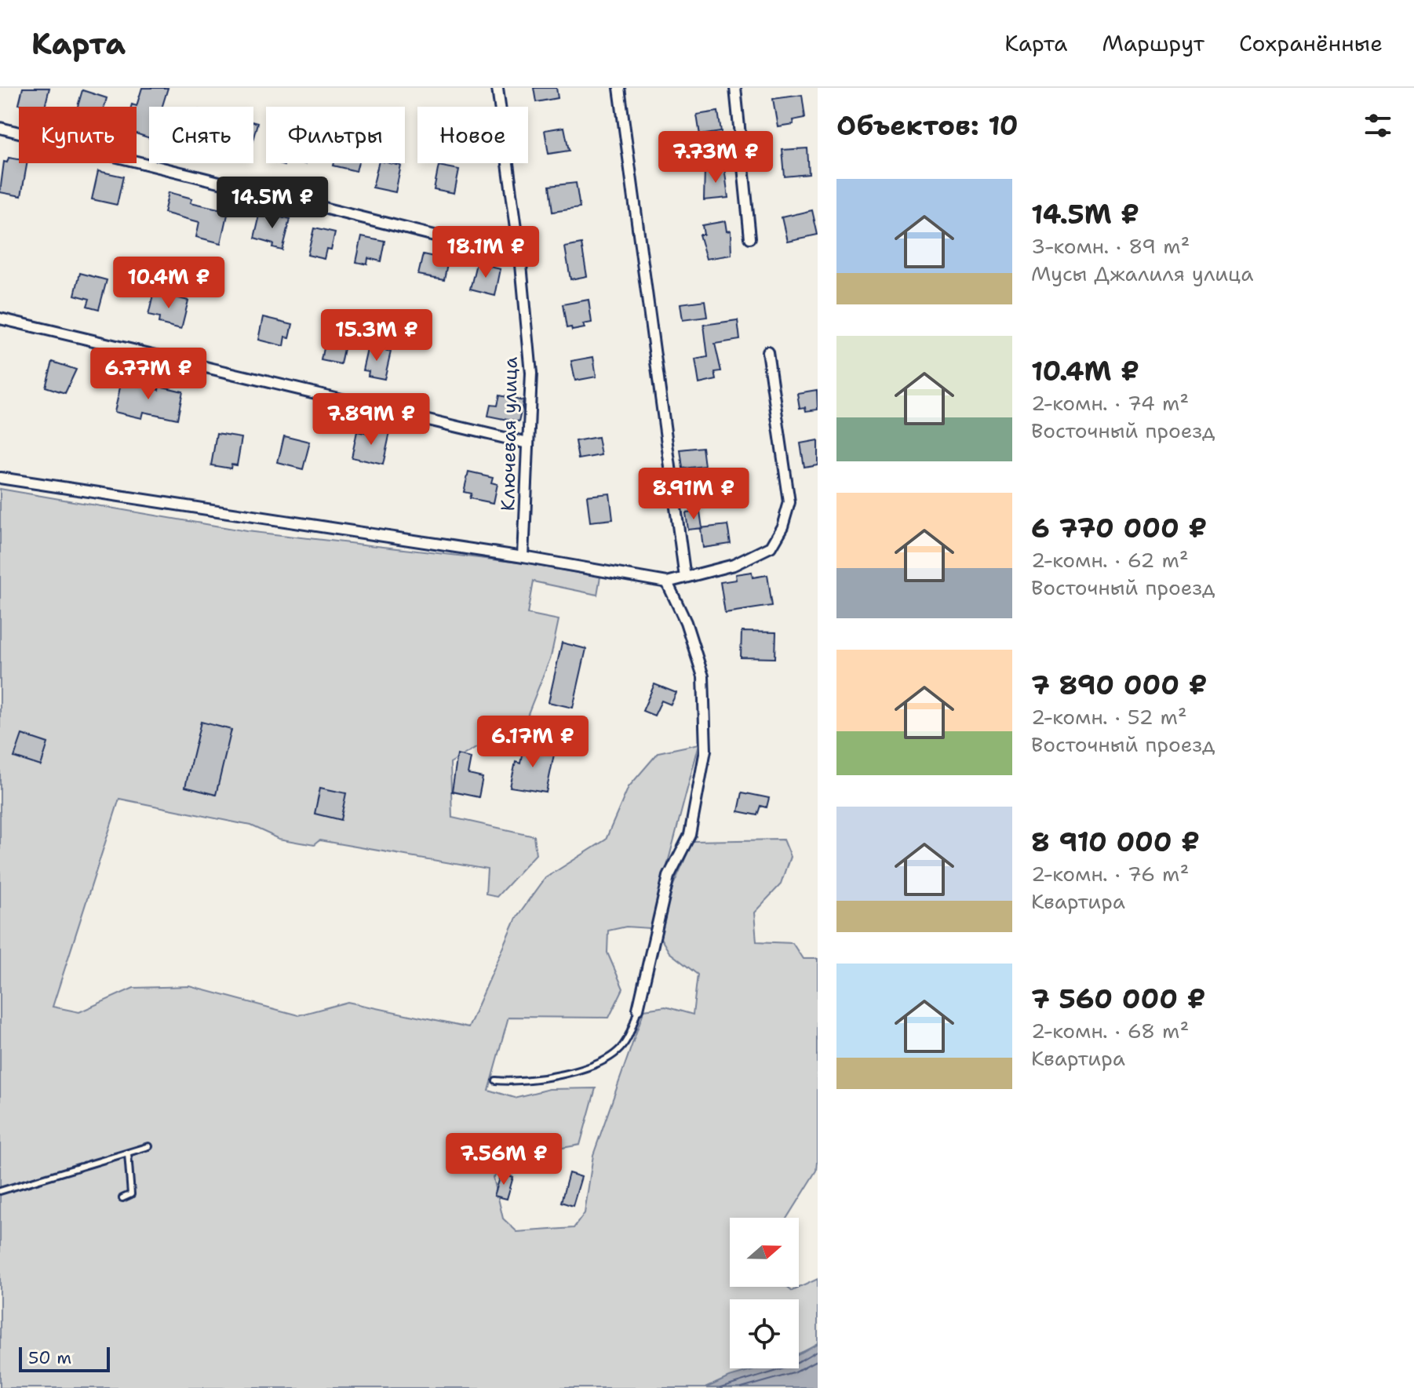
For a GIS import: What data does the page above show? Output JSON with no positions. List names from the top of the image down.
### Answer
{
  "streets": {
    "street": ["Ключевая улица"]
  },
  "scale_bar": "50 m",
  "north": "right",
  "page": {
    "header": "Карта",
    "nav": ["Карта", "Маршрут", "Сохранённые"],
    "heading": "Объектов: 10",
    "chip": [
      "Купить",
      "Снять",
      "Фильтры",
      "Новое"
    ],
    "price": [
      "7.73M ₽",
      "14.5M ₽",
      "18.1M ₽",
      "10.4M ₽",
      "15.3M ₽",
      "6.77M ₽",
      "7.89M ₽",
      "8.91M ₽",
      "6.17M ₽",
      "7.56M ₽"
    ],
    "list": [
      {
        "name": "14.5M ₽",
        "note": "3-комн. · 89 m² · Мусы Джалиля улица"
      },
      {
        "name": "10.4M ₽",
        "note": "2-комн. · 74 m² · Восточный проезд"
      },
      {
        "name": "6 770 000 ₽",
        "note": "2-комн. · 62 m² · Восточный проезд"
      },
      {
        "name": "7 890 000 ₽",
        "note": "2-комн. · 52 m² · Восточный проезд"
      },
      {
        "name": "8 910 000 ₽",
        "note": "2-комн. · 76 m² · Квартира"
      },
      {
        "name": "7 560 000 ₽",
        "note": "2-комн. · 68 m² · Квартира"
      }
    ],
    "scale": "50 m"
  }
}
